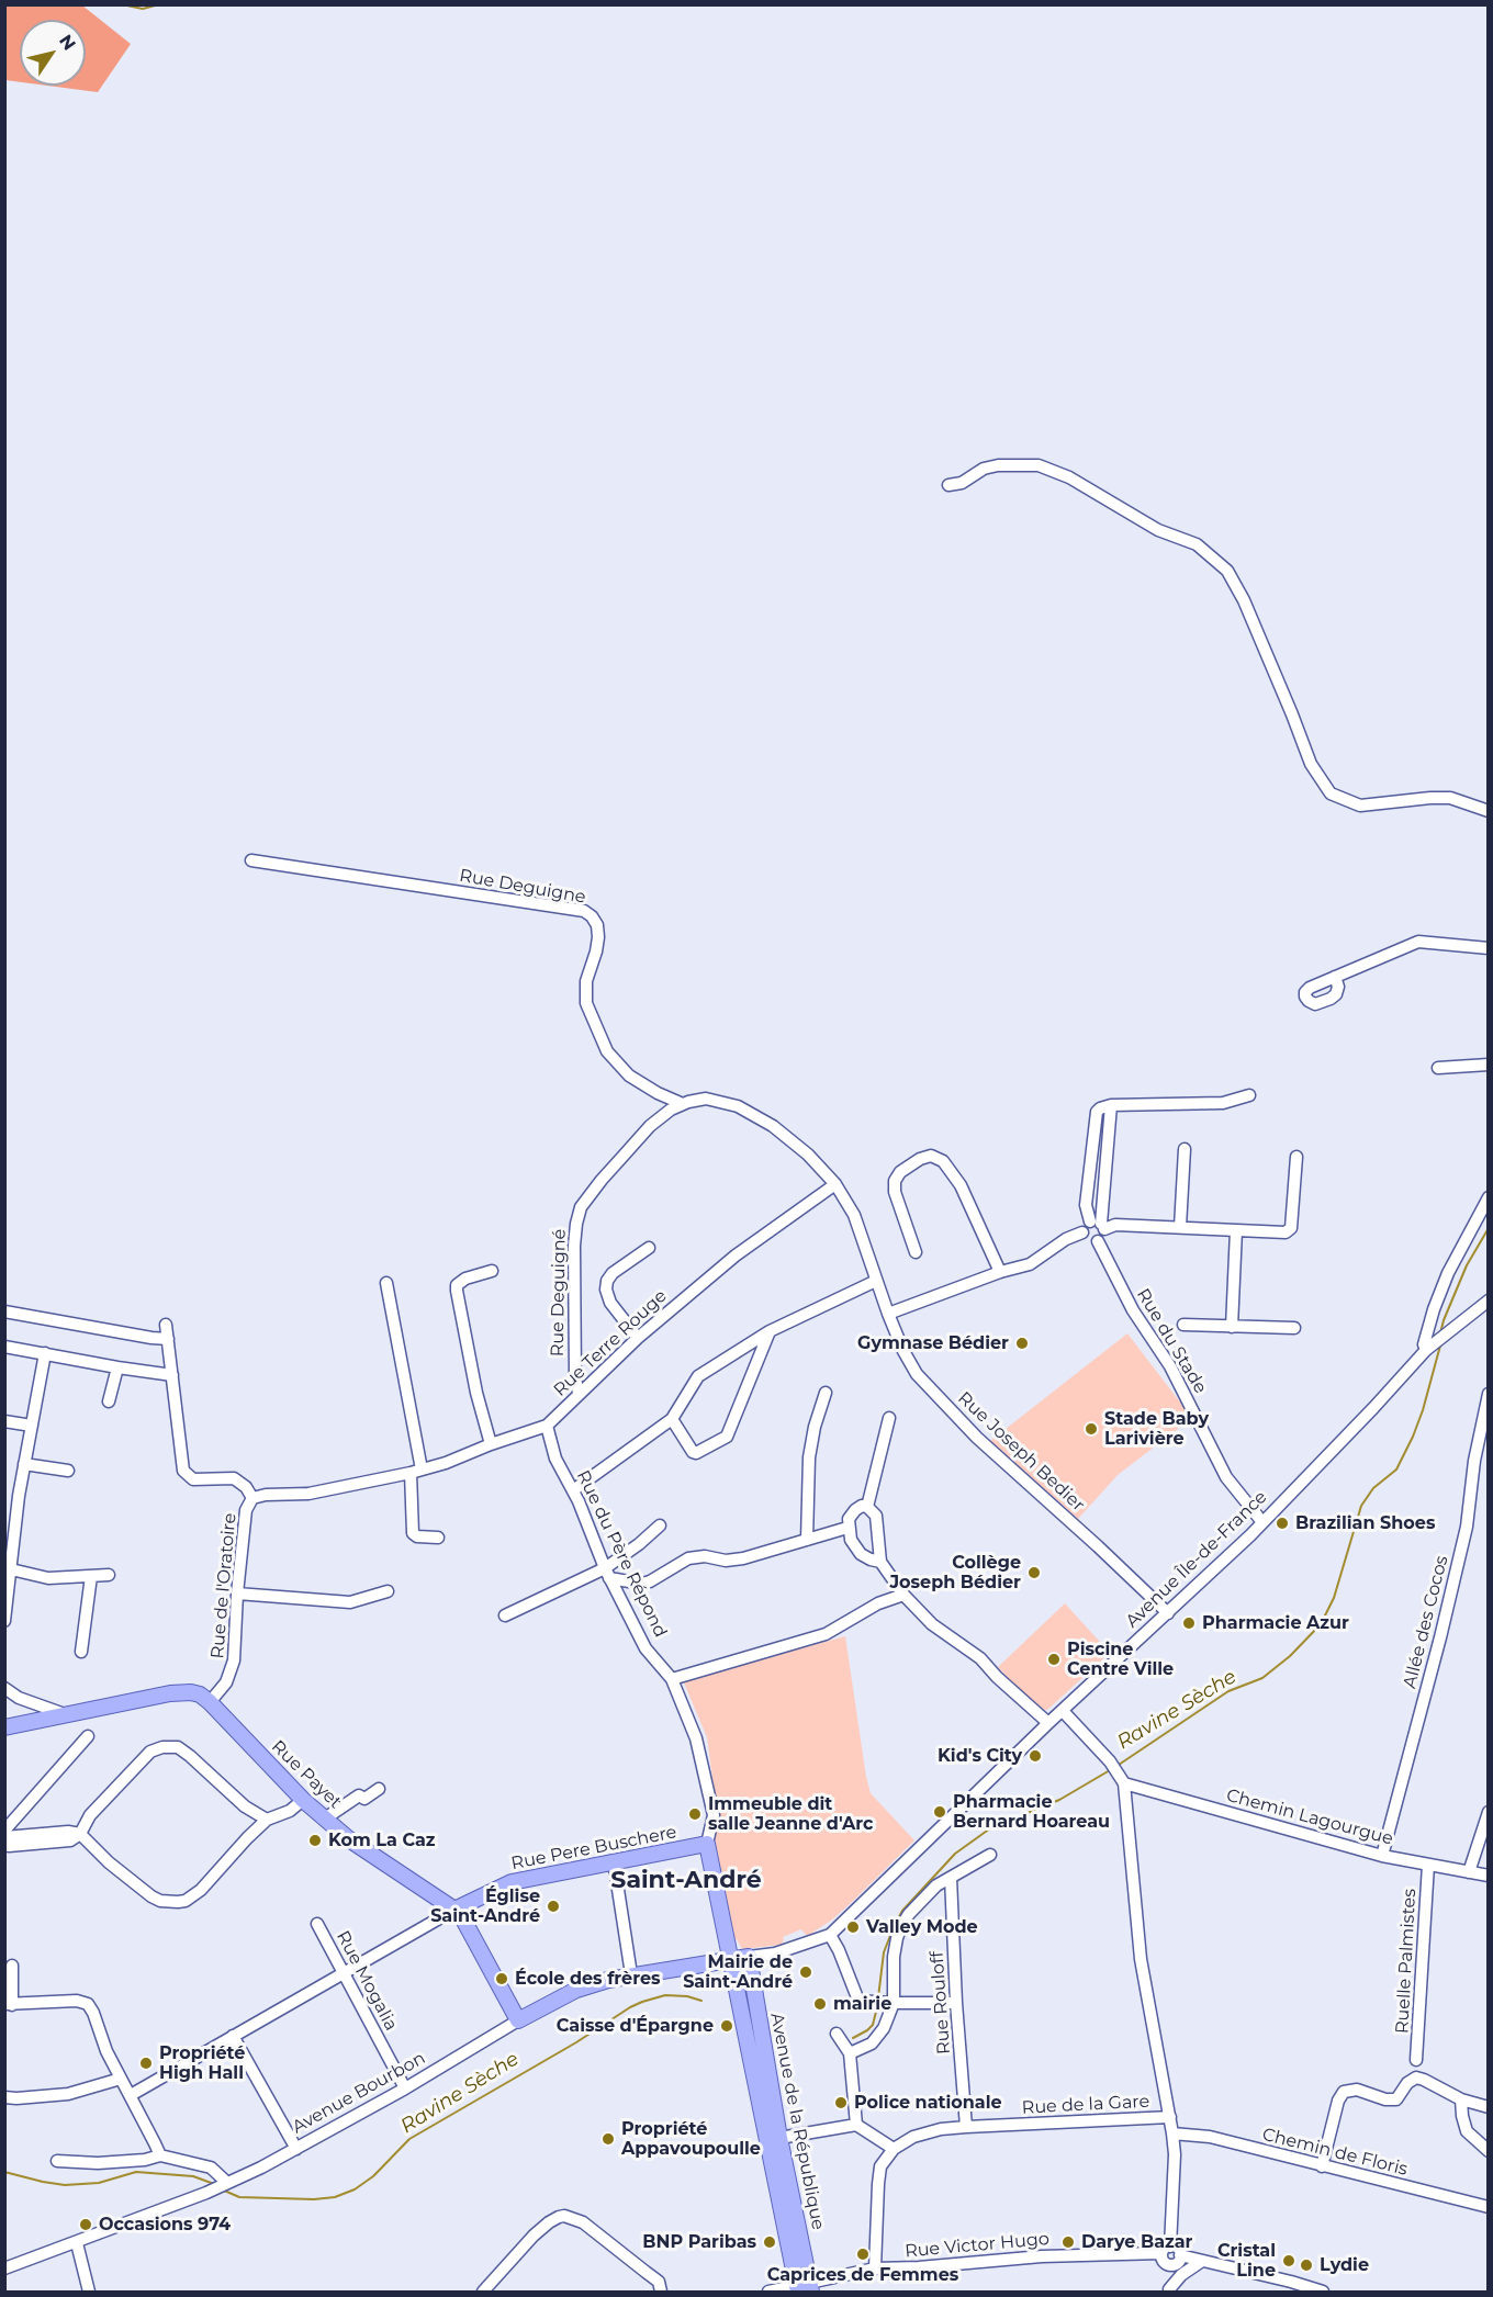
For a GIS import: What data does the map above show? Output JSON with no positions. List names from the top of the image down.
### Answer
{
  "streets": {
    "main road": [
      "Rue du Père Répond",
      "Avenue Île-de-France",
      "Rue Payet",
      "Rue Pere Buschere",
      "Avenue Bourbon",
      "Avenue de la République"
    ],
    "street": [
      "Rue Deguigne",
      "Rue Deguigné",
      "Rue du Stade",
      "Rue Terre Rouge",
      "Rue Joseph Bedier",
      "Rue de l'Oratoire",
      "Allée des Cocos",
      "Chemin Lagourgue",
      "Ruelle Palmistes",
      "Rue Mogalia",
      "Rue Rouloff",
      "Rue de la Gare",
      "Chemin de Floris",
      "Rue Victor Hugo"
    ]
  },
  "crossings": [
    ["Rue Deguigne", "Rue Deguigné"],
    ["Rue Deguigné", "Rue Terre Rouge"],
    ["Rue Deguigné", "Rue Joseph Bedier"],
    ["Rue du Stade", "Avenue Île-de-France"],
    ["Rue Terre Rouge", "Rue Joseph Bedier"],
    ["Rue Terre Rouge", "Rue du Père Répond"],
    ["Rue Terre Rouge", "Rue de l'Oratoire"],
    ["Rue Joseph Bedier", "Avenue Île-de-France"],
    ["Rue du Père Répond", "Avenue Île-de-France"],
    ["Rue du Père Répond", "Rue Pere Buschere"],
    ["Rue du Père Répond", "Avenue Bourbon"],
    ["Rue du Père Répond", "Avenue de la République"],
    ["Avenue Île-de-France", "Avenue Bourbon"],
    ["Avenue Île-de-France", "Avenue de la République"],
    ["Rue de l'Oratoire", "Rue Payet"],
    ["Allée des Cocos", "Chemin Lagourgue"],
    ["Rue Payet", "Rue Pere Buschere"],
    ["Rue Payet", "Avenue Bourbon"],
    ["Chemin Lagourgue", "Ruelle Palmistes"],
    ["Rue Mogalia", "Avenue Bourbon"],
    ["Rue Rouloff", "Rue de la Gare"],
    ["Avenue Bourbon", "Avenue de la République"],
    ["Avenue de la République", "Rue Victor Hugo"]
  ],
  "districts": ["Saint-André"],
  "water": ["Ravine Sèche"],
  "places": [
    "Gymnase Bédier",
    "Stade Baby Larivière",
    "Brazilian Shoes",
    "Collège Joseph Bédier",
    "Pharmacie Azur",
    "Piscine Centre Ville",
    "Kid's City",
    "Pharmacie Bernard Hoareau",
    "Immeuble dit salle Jeanne d'Arc",
    "Kom La Caz",
    "Église Saint-André",
    "Valley Mode",
    "Mairie de Saint-André",
    "École des frères",
    "mairie",
    "Caisse d'Épargne",
    "Propriété High Hall",
    "Police nationale",
    "Propriété Appavoupoulle",
    "Occasions 974",
    "BNP Paribas",
    "Darye Bazar",
    "Caprices de Femmes",
    "Cristal Line",
    "Lydie"
  ],
  "north": "top right"
}
